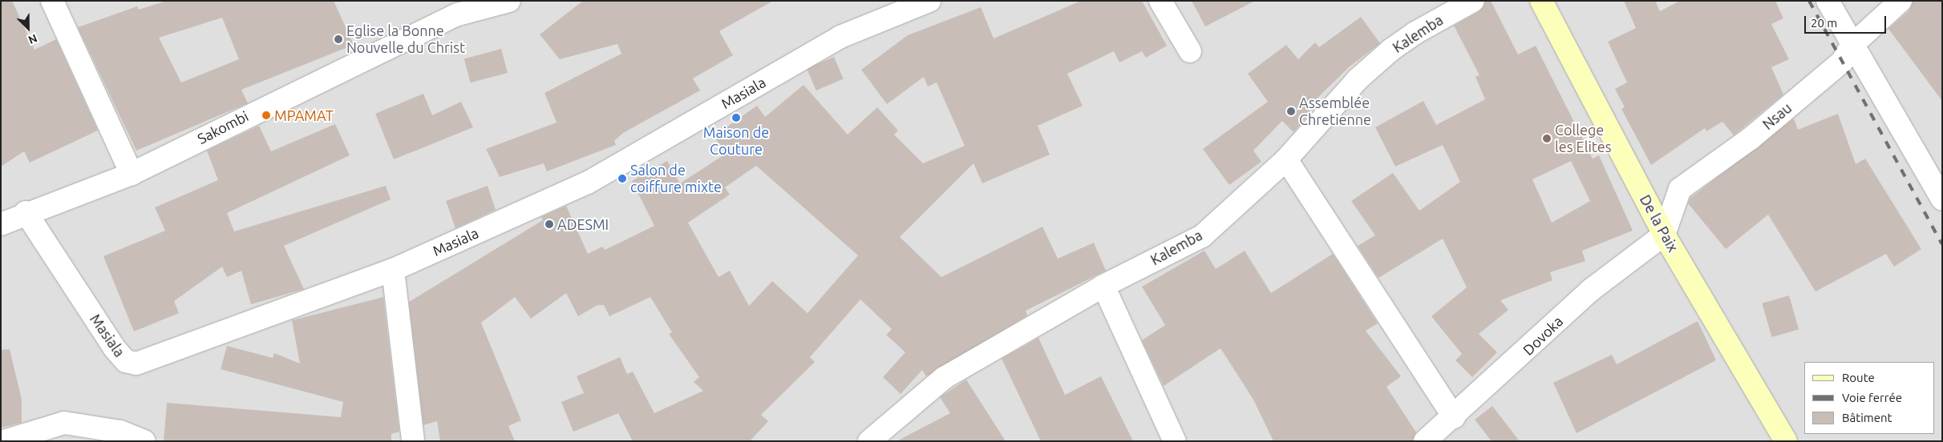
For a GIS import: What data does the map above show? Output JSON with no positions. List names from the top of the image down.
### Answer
{
  "streets": {
    "street": [
      "Kalemba",
      "Masiala",
      "Nsau",
      "Sakombi",
      "De la Paix",
      "Dovoka"
    ]
  },
  "crossings": [
    ["Masiala", "Sakombi"],
    ["Nsau", "De la Paix"],
    ["Nsau", "Dovoka"],
    ["De la Paix", "Dovoka"]
  ],
  "places": [
    "Eglise la Bonne Nouvelle du Christ",
    "Assemblée Chretienne",
    "MPAMAT",
    "Maison de Couture",
    "College les Elites",
    "Salon de coiffure mixte",
    "ADESMI"
  ],
  "legend": ["Route", "Voie ferrée", "Bâtiment"],
  "scale_bar": "20 m",
  "north": "bottom right"
}
